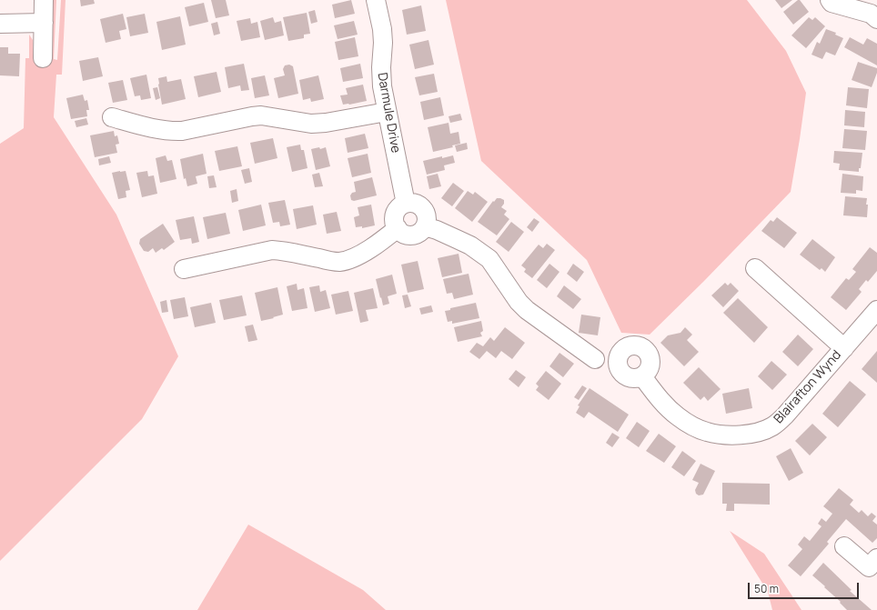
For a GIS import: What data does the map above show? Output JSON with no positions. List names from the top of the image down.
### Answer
{
  "streets": {
    "street": ["Darmule Drive", "Blairafton Wynd"]
  },
  "scale_bar": "50 m"
}
